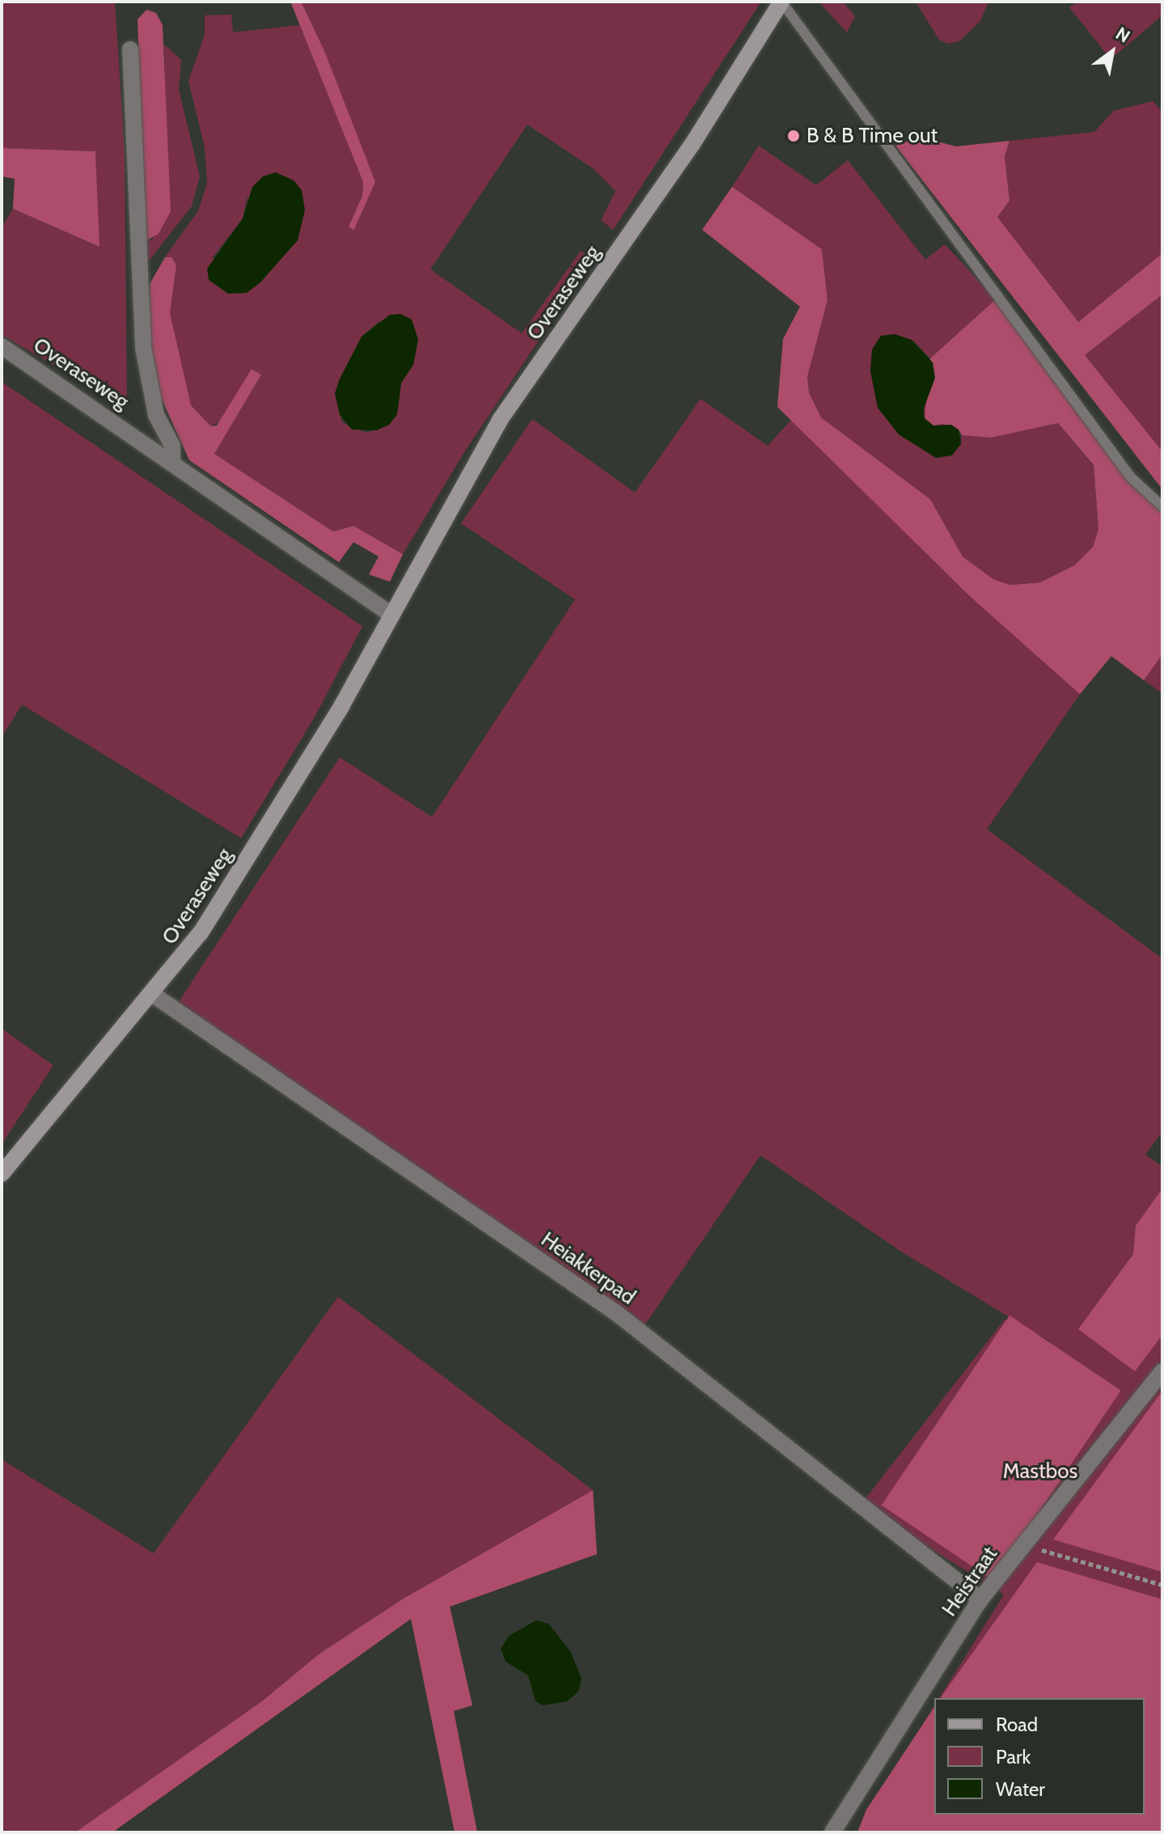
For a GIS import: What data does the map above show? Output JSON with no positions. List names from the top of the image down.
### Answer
{
  "streets": {
    "street": ["Overaseweg", "Heiakkerpad", "Heistraat"]
  },
  "crossings": [
    ["Overaseweg", "Heiakkerpad"],
    ["Heiakkerpad", "Heistraat"]
  ],
  "parks": ["Mastbos"],
  "places": ["B & B Time out"],
  "legend": ["Road", "Park", "Water"],
  "north": "top right"
}
